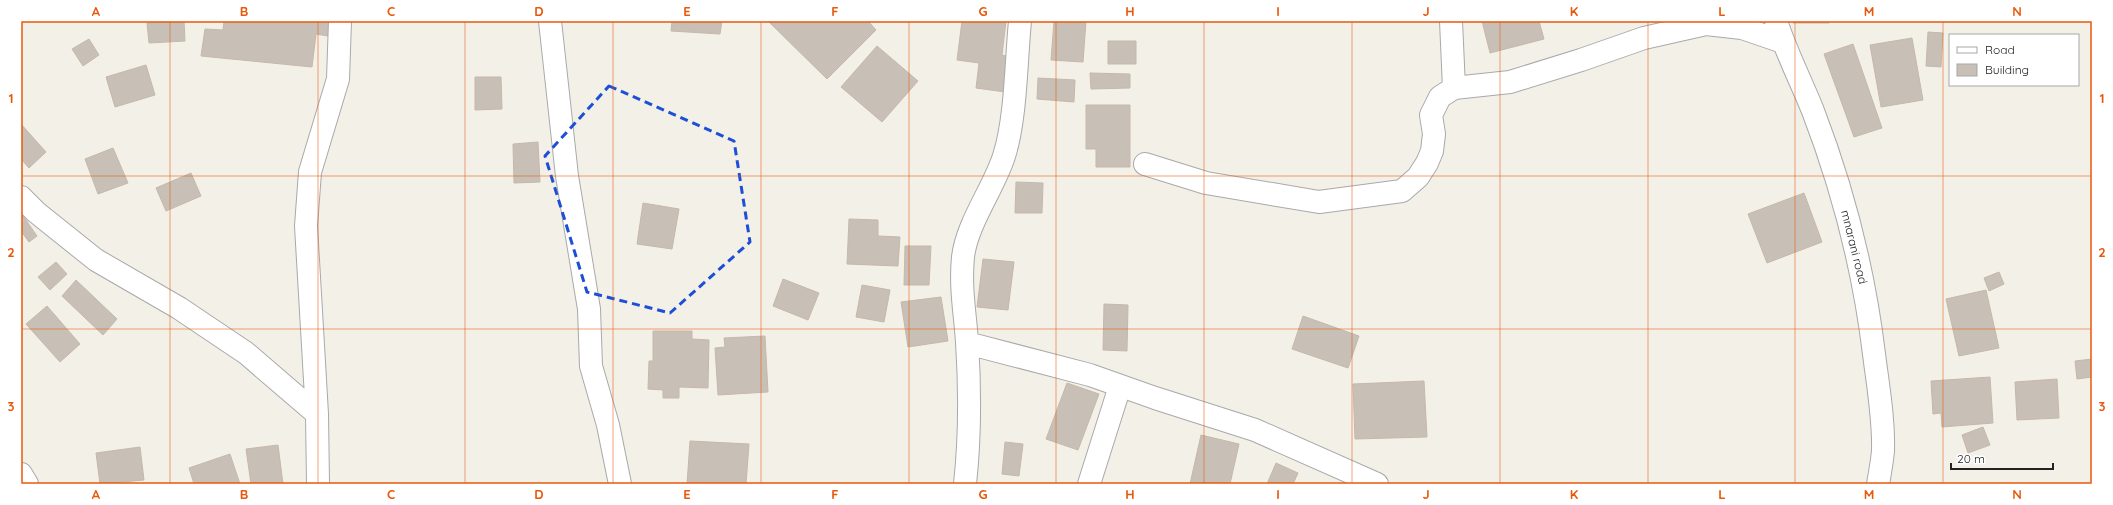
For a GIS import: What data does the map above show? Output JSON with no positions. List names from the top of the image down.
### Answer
{
  "streets": {
    "street": ["mnarani road"]
  },
  "legend": ["Road", "Building"],
  "scale_bar": "20 m",
  "grid": {
    "columns": [
      "A",
      "B",
      "C",
      "D",
      "E",
      "F",
      "G",
      "H",
      "I",
      "J",
      "K",
      "L",
      "M",
      "N"
    ],
    "rows": ["1", "2", "3"]
  }
}
